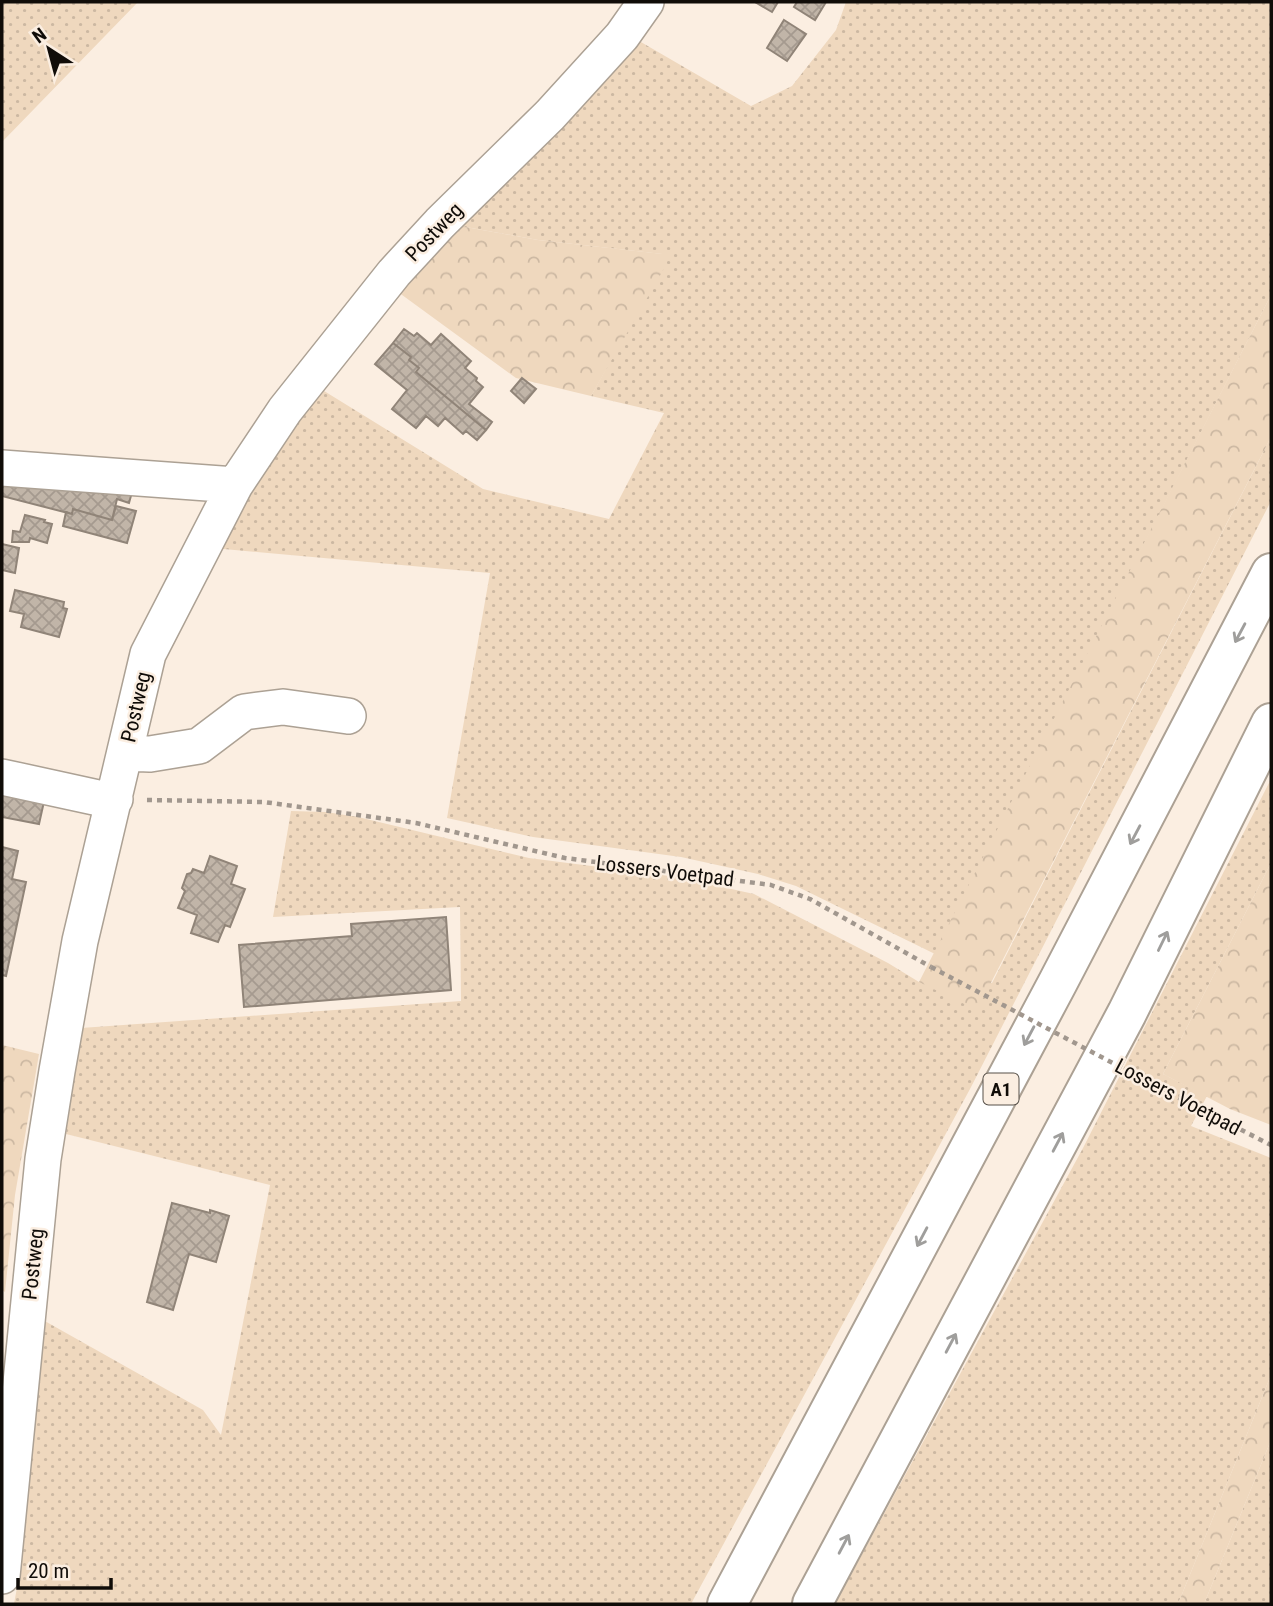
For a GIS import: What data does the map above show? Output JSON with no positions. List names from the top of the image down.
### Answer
{
  "streets": {
    "highway": ["A1"],
    "street": ["Postweg"],
    "path": ["Lossers Voetpad"]
  },
  "crossings": [
    ["Postweg", "Lossers Voetpad"]
  ],
  "scale_bar": "20 m",
  "north": "top left"
}
